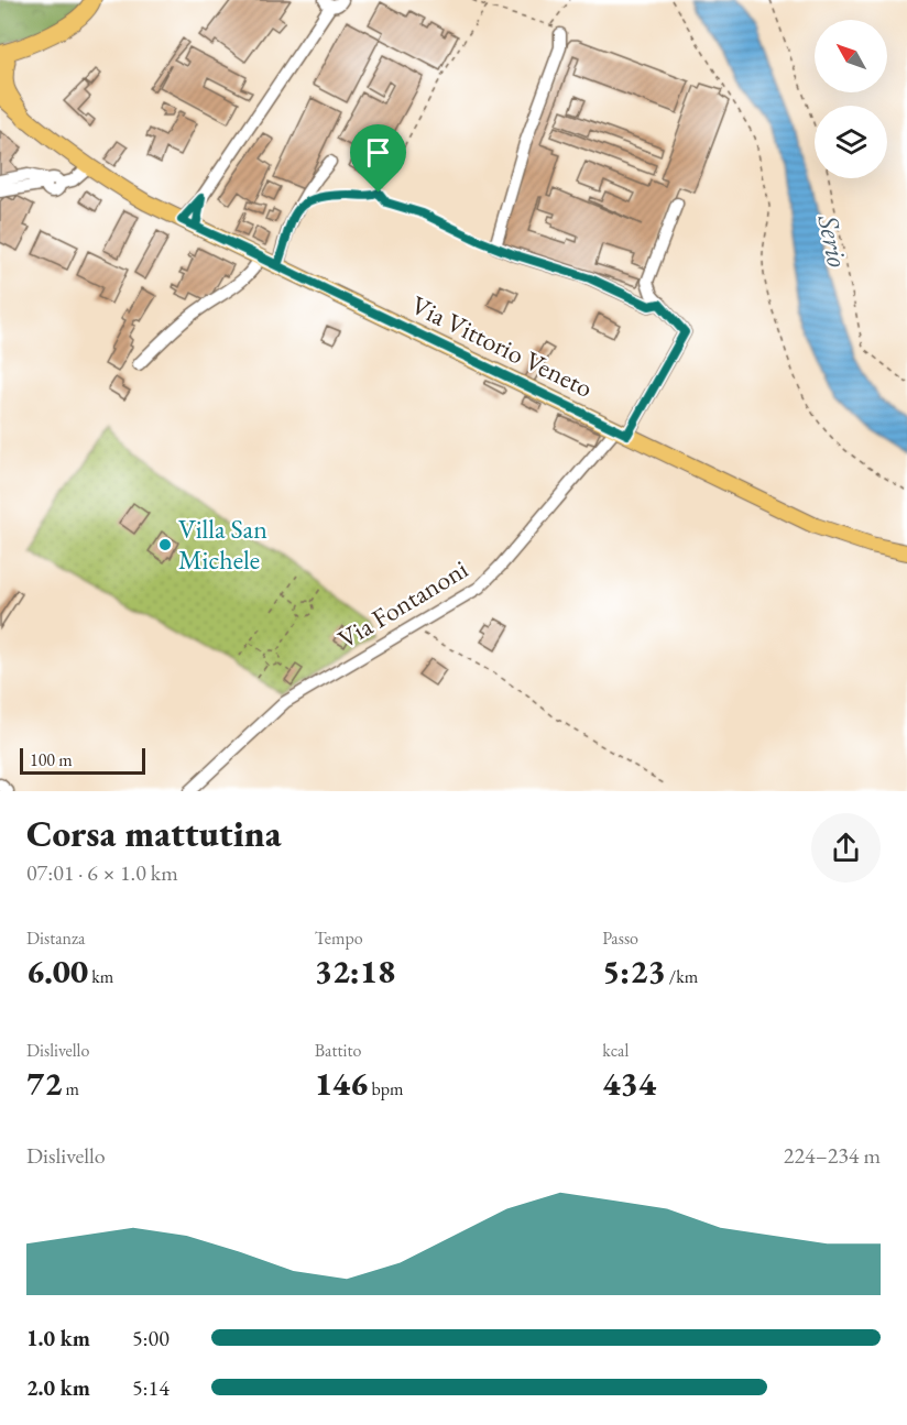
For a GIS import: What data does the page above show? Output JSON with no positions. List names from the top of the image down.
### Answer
{
  "streets": {
    "main road": ["Via Vittorio Veneto"],
    "street": ["Via Fontanoni"]
  },
  "crossings": [
    ["Via Vittorio Veneto", "Via Fontanoni"]
  ],
  "water": ["Serio"],
  "places": ["Villa San Michele"],
  "scale_bar": "100 m",
  "north": "top left",
  "page": {
    "scale": "100 m",
    "heading": ["Corsa mattutina", "07:01 · 6 × 1.0 km"],
    "stats": [
      ["Distanza", "6.00 km"],
      ["Tempo", "32:18"],
      ["Passo", "5:23 /km"],
      ["Dislivello", "72 m"],
      ["Battito", "146 bpm"],
      ["kcal", "434"]
    ],
    "chart": ["Dislivello", "224–234 m"],
    "list": [
      {
        "name": "1.0 km",
        "note": "5:00"
      },
      {
        "name": "2.0 km",
        "note": "5:14"
      }
    ]
  }
}
